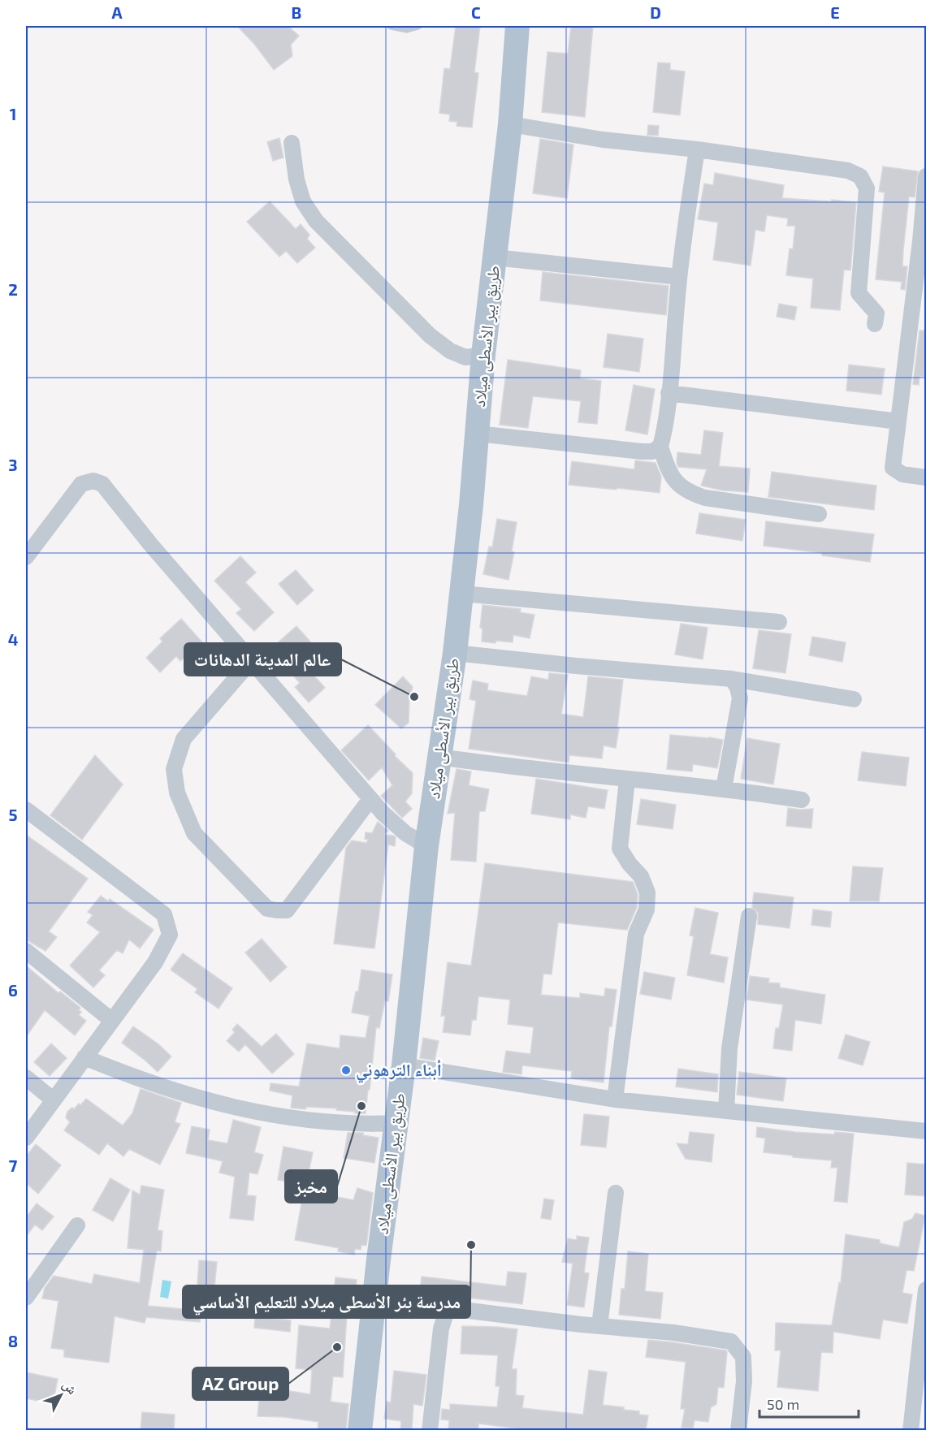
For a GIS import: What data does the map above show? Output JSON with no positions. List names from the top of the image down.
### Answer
{
  "streets": {
    "main road": ["طريق بير الأسطى ميلاد"]
  },
  "places": [
    "عالم المدينة الدهانات",
    "أبناء الترهوني",
    "مخبز",
    "مدرسة بئر الأسطى ميلاد للتعليم الأساسي",
    "AZ Group"
  ],
  "scale_bar": "50 m",
  "north": "top right",
  "grid": {
    "columns": [
      "A",
      "B",
      "C",
      "D",
      "E"
    ],
    "rows": [
      "1",
      "2",
      "3",
      "4",
      "5",
      "6",
      "7",
      "8"
    ]
  }
}
